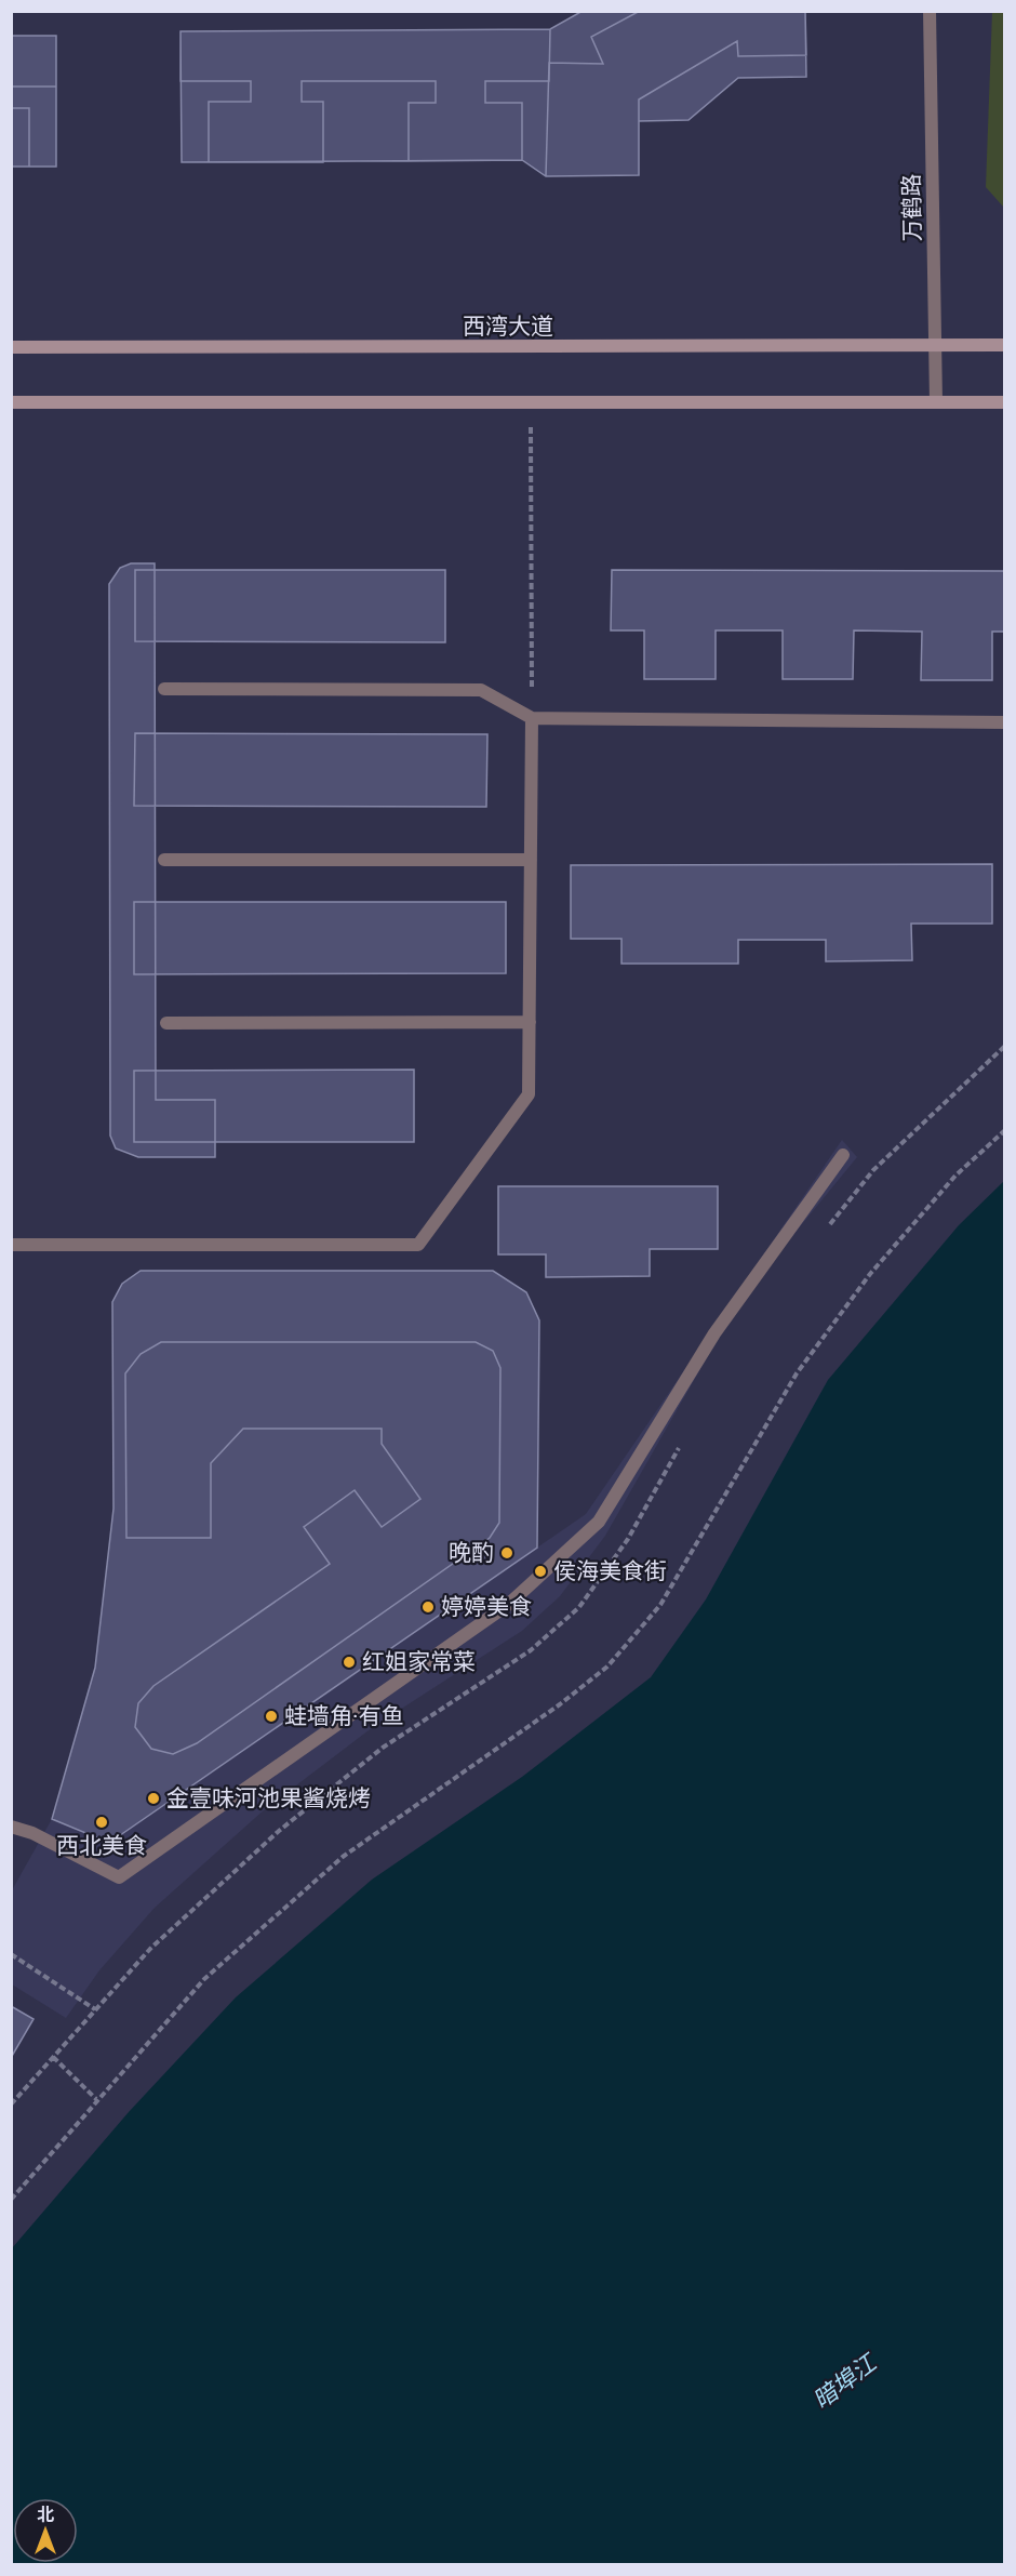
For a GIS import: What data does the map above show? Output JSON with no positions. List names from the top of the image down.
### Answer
{
  "streets": {
    "main road": ["西湾大道"],
    "street": ["万鹤路"]
  },
  "crossings": [
    ["万鹤路", "西湾大道"]
  ],
  "water": ["暗埠江"],
  "places": [
    "晚酌",
    "侯海美食街",
    "婷婷美食",
    "红姐家常菜",
    "蛙墙角·有鱼",
    "金壹味河池果酱烧烤",
    "西北美食"
  ],
  "north": "top"
}
